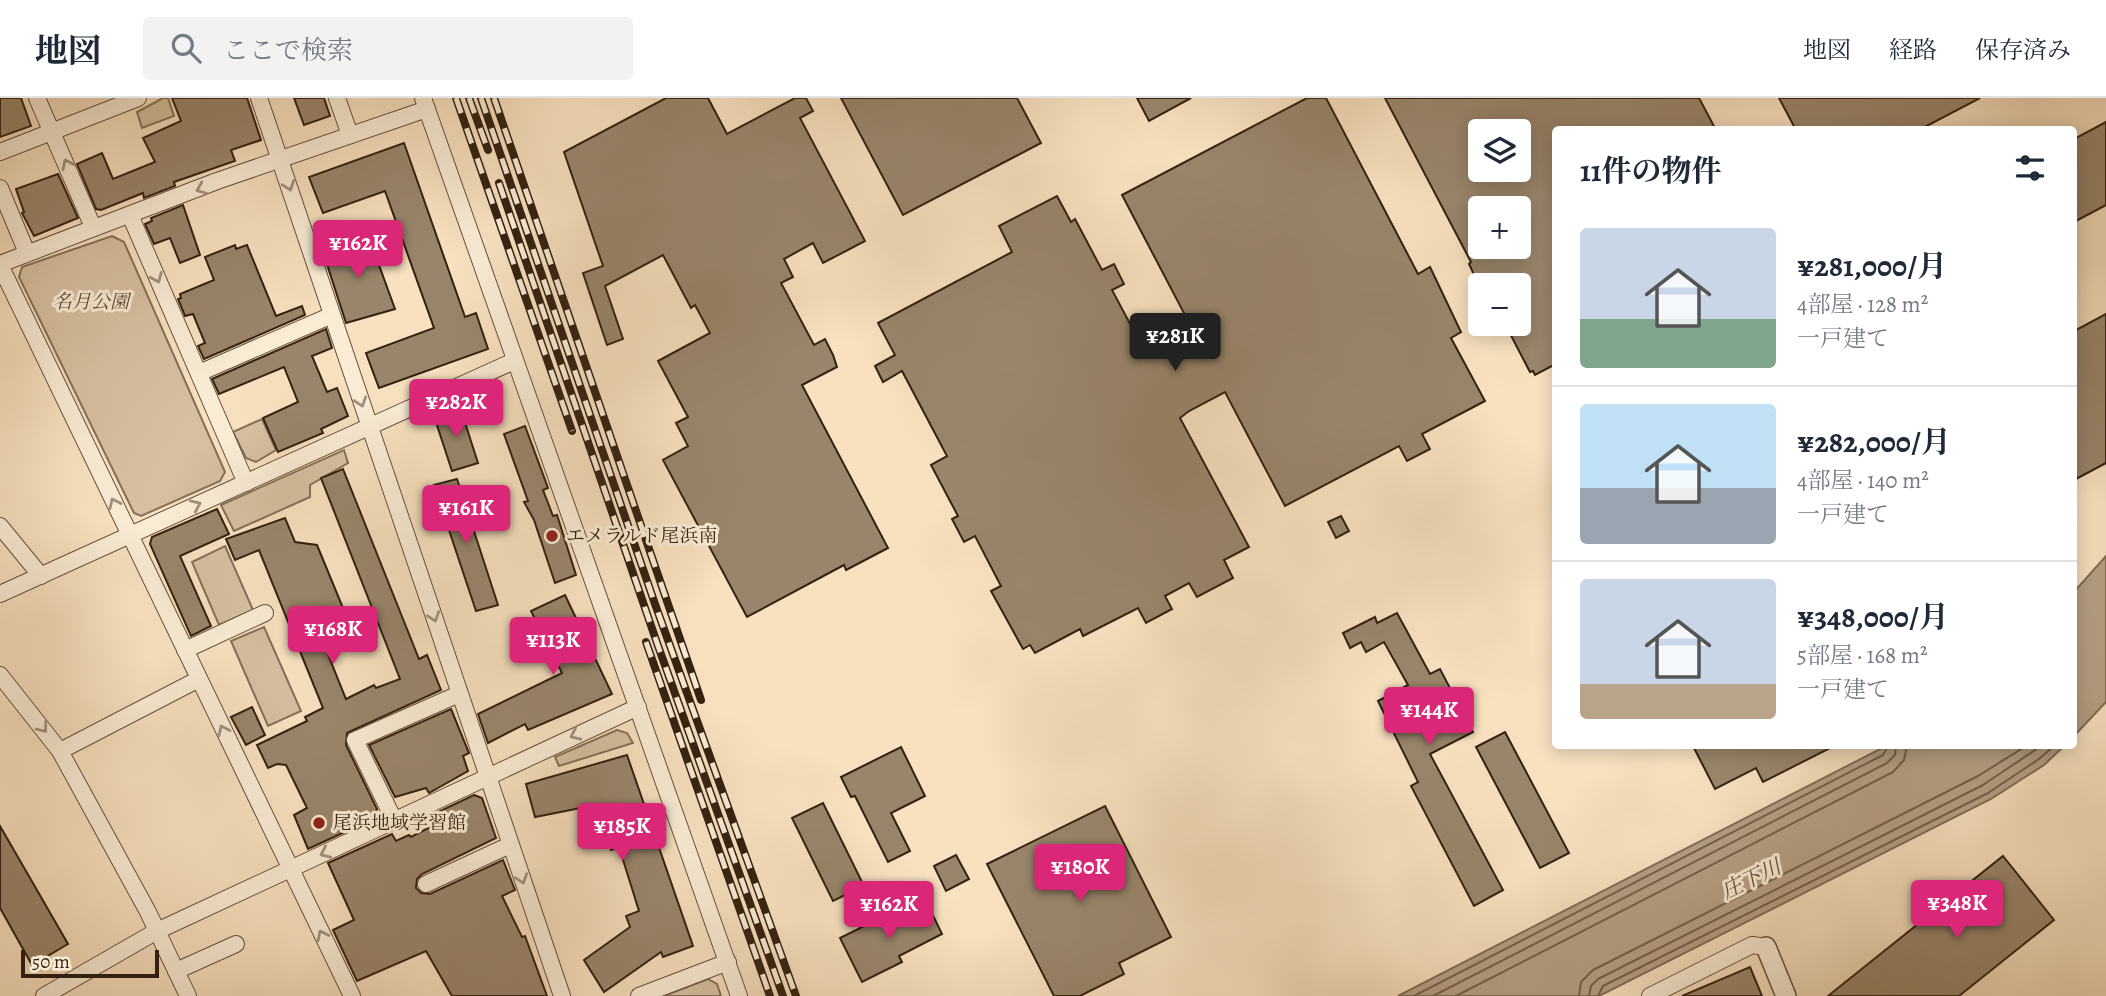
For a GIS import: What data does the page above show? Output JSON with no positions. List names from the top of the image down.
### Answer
{
  "water": ["庄下川"],
  "parks": ["名月公園"],
  "places": ["エメラルド尾浜南", "尾浜地域学習館"],
  "scale_bar": "50 m",
  "page": {
    "header": "地図",
    "search": "ここで検索",
    "nav": ["地図", "経路", "保存済み"],
    "map_buttons": ["+", "−"],
    "heading": "11件の物件",
    "list": [
      {
        "name": "¥281,000/月",
        "note": "4部屋 · 128 m² · 一戸建て"
      },
      {
        "name": "¥282,000/月",
        "note": "4部屋 · 140 m² · 一戸建て"
      },
      {
        "name": "¥348,000/月",
        "note": "5部屋 · 168 m² · 一戸建て"
      }
    ],
    "price": [
      "¥162K",
      "¥281K",
      "¥282K",
      "¥161K",
      "¥168K",
      "¥113K",
      "¥144K",
      "¥185K",
      "¥180K",
      "¥348K",
      "¥162K"
    ],
    "scale": "50 m"
  }
}
